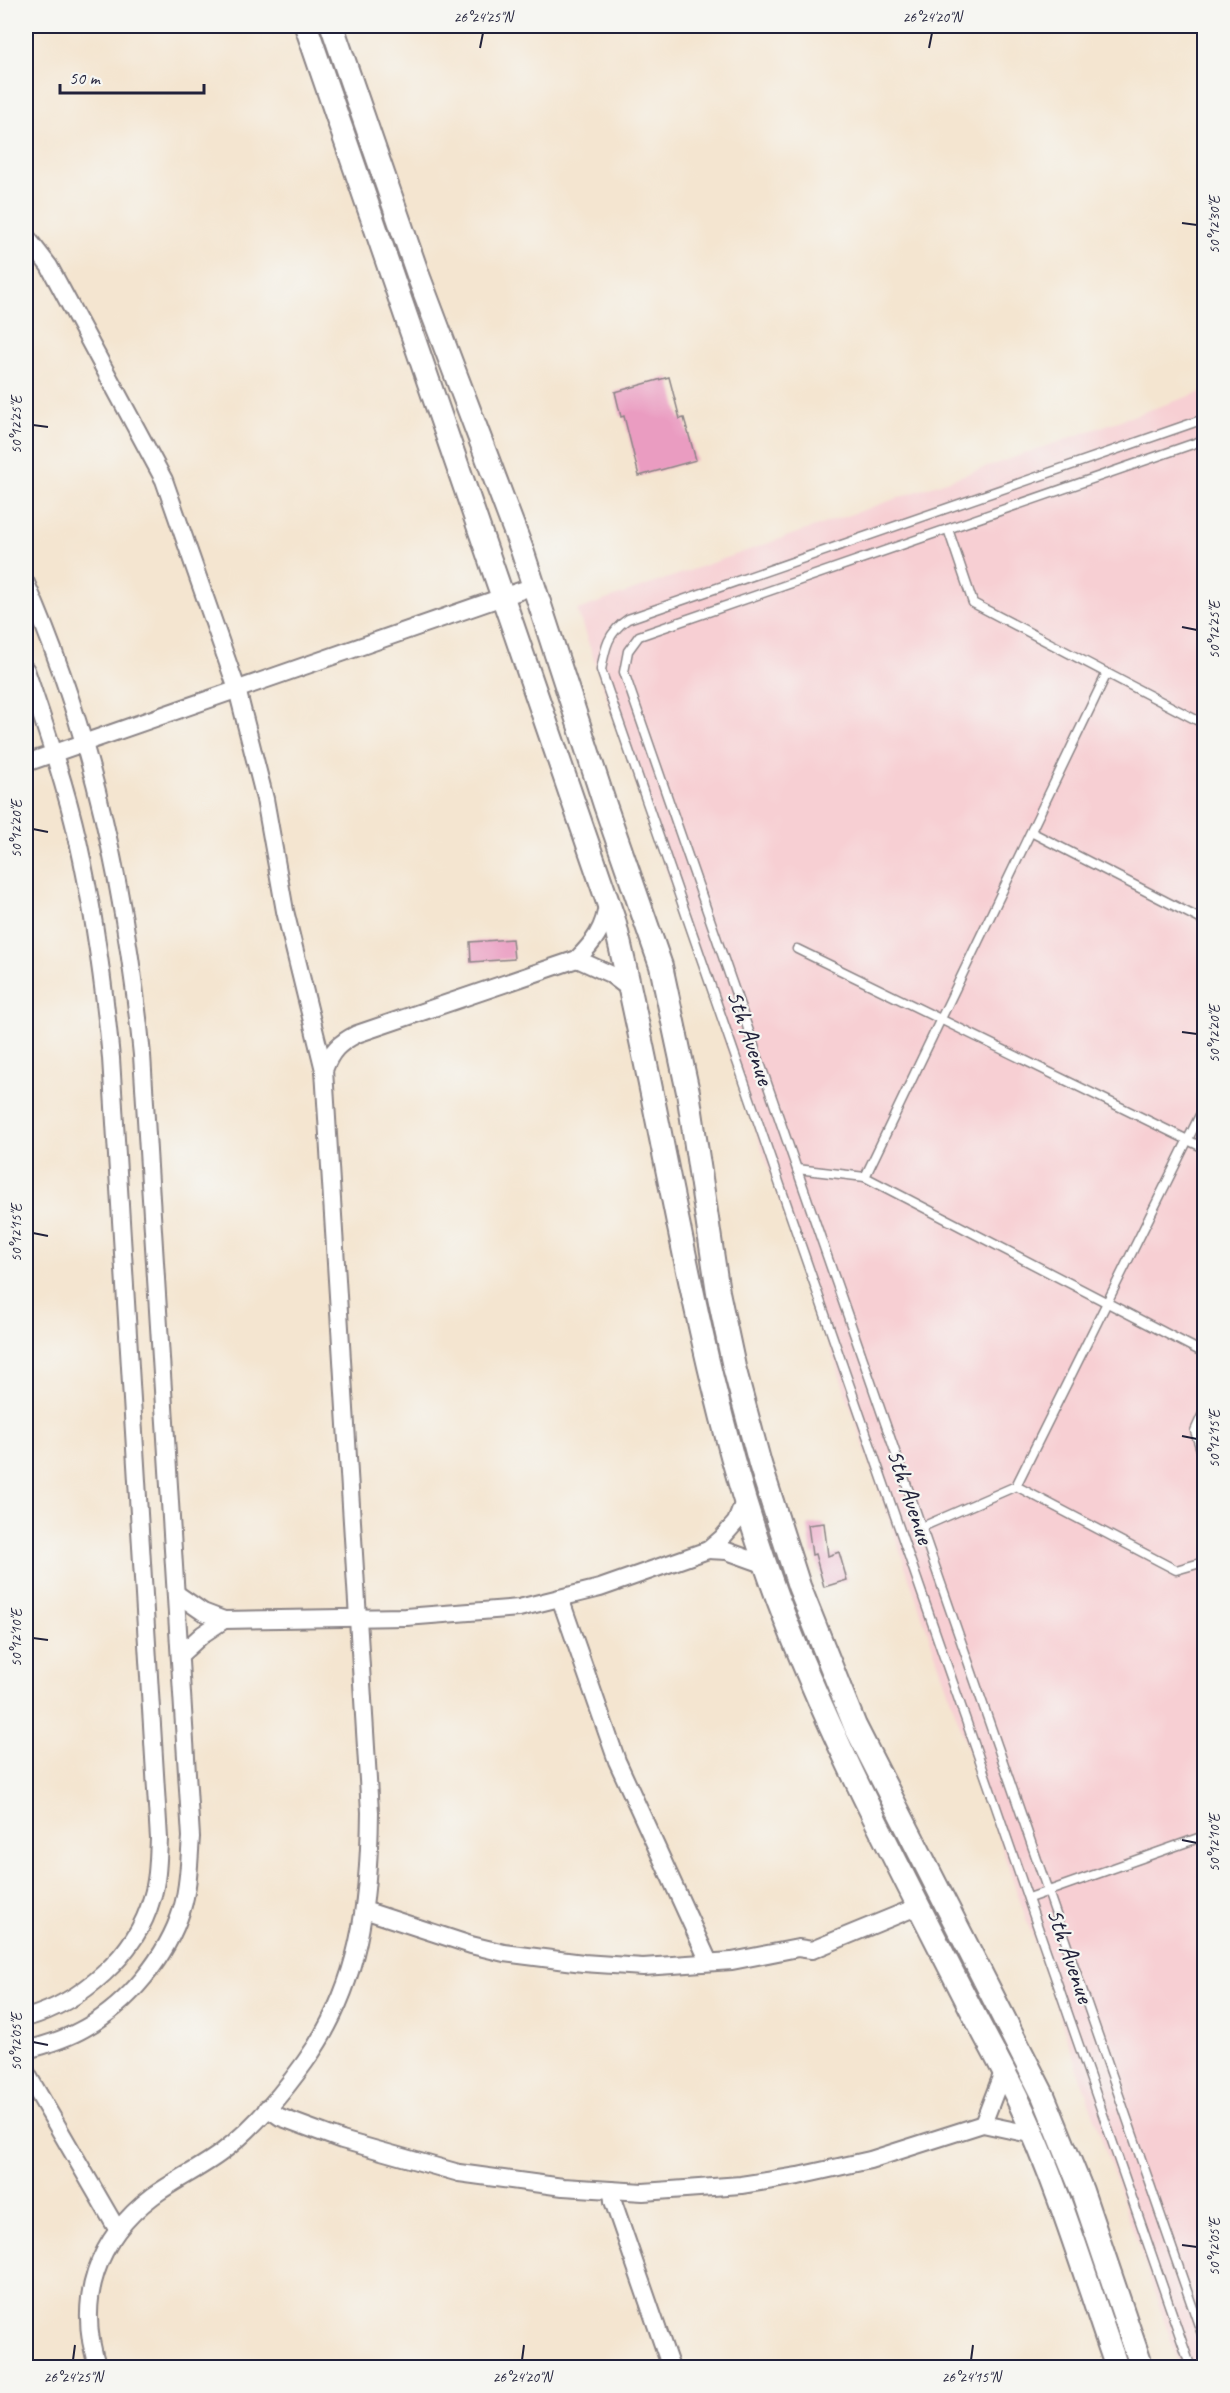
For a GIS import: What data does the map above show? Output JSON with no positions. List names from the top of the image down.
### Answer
{
  "streets": {
    "lane": ["5th Avenue"]
  },
  "scale_bar": "50 m",
  "coordinates": [
    "26°24'25\"N",
    "26°24'20\"N",
    "50°12'30\"E",
    "50°12'25\"E",
    "50°12'20\"E",
    "50°12'15\"E",
    "50°12'10\"E",
    "50°12'05\"E",
    "26°24'15\"N"
  ]
}
